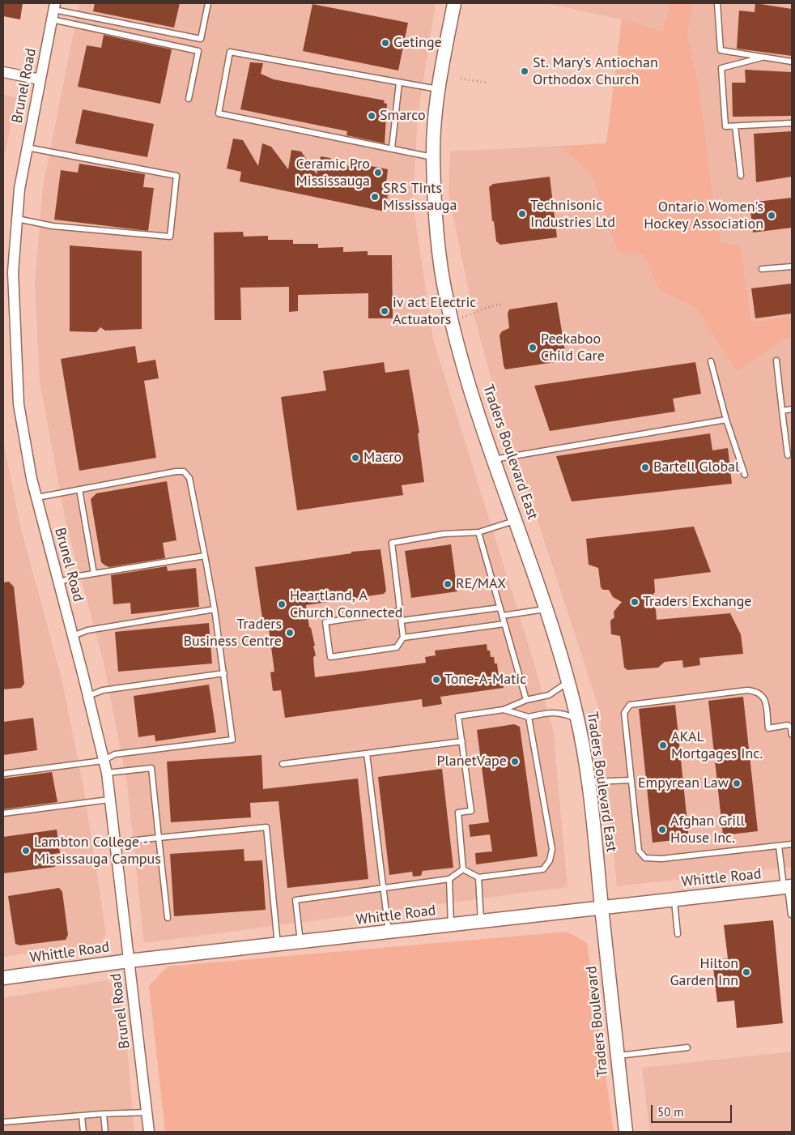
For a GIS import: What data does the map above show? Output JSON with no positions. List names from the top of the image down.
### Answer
{
  "streets": {
    "street": [
      "Brunel Road",
      "Traders Boulevard East",
      "Whittle Road",
      "Traders Boulevard"
    ]
  },
  "crossings": [
    ["Brunel Road", "Whittle Road"],
    ["Traders Boulevard East", "Whittle Road"],
    ["Traders Boulevard East", "Traders Boulevard"],
    ["Whittle Road", "Traders Boulevard"]
  ],
  "places": [
    "Getinge",
    "St. Mary’s Antiochan Orthodox Church",
    "Smarco",
    "Ceramic Pro Mississauga",
    "SRS Tints Mississauga",
    "Technisonic Industries Ltd",
    "Ontario Women's Hockey Association",
    "iv act Electric Actuators",
    "Peekaboo Child Care",
    "Macro",
    "Bartell Global",
    "RE/MAX",
    "Traders Exchange",
    "Heartland, A Church Connected",
    "Traders Business Centre",
    "Tone-A-Matic",
    "AKAL Mortgages Inc.",
    "PlanetVape",
    "Empyrean Law",
    "Afghan Grill House Inc.",
    "Lambton College - Mississauga Campus",
    "Hilton Garden Inn"
  ],
  "scale_bar": "50 m"
}
